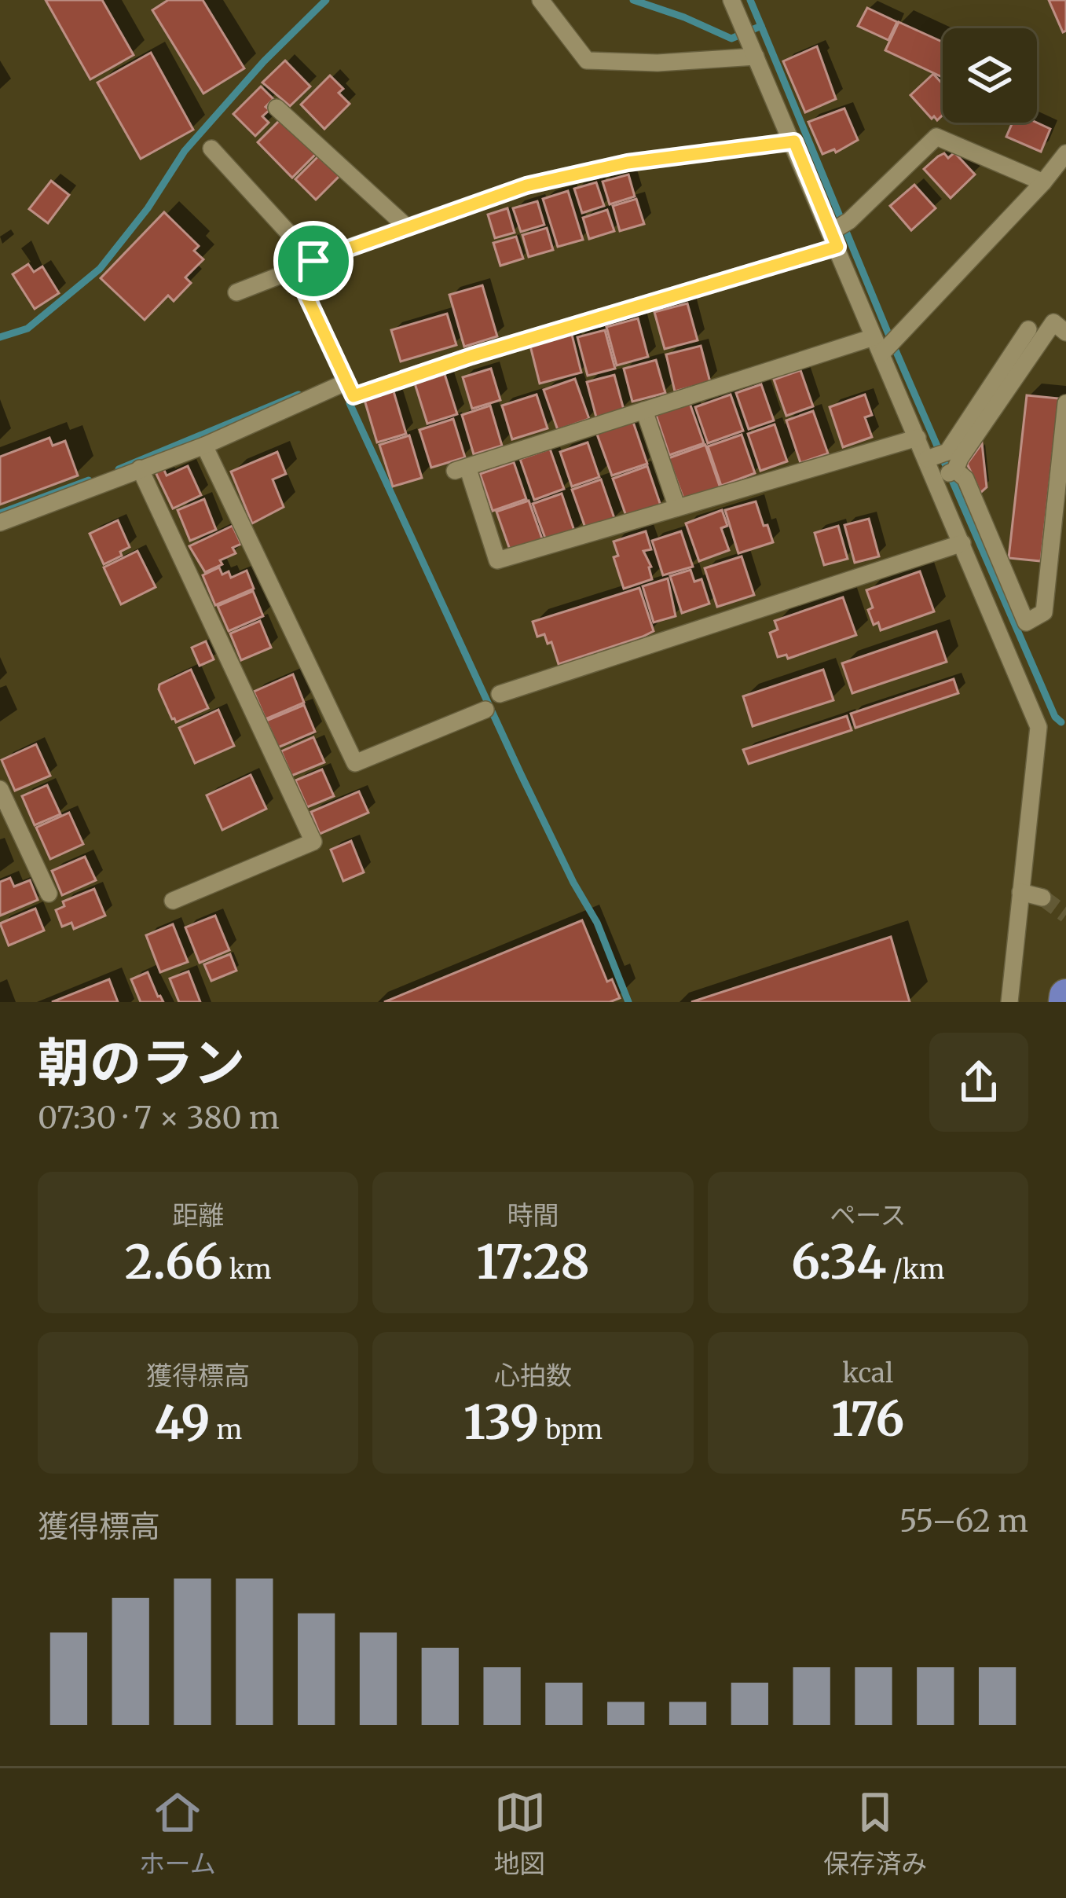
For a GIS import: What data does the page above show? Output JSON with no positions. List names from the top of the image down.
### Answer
{
  "page": {
    "heading": ["朝のラン", "07:30 · 7 × 380 m"],
    "stats": [
      ["距離", "2.66 km"],
      ["時間", "17:28"],
      ["ペース", "6:34 /km"],
      ["獲得標高", "49 m"],
      ["心拍数", "139 bpm"],
      ["kcal", "176"]
    ],
    "chart": ["獲得標高", "55–62 m"],
    "tabs": ["ホーム", "地図", "保存済み"]
  }
}
